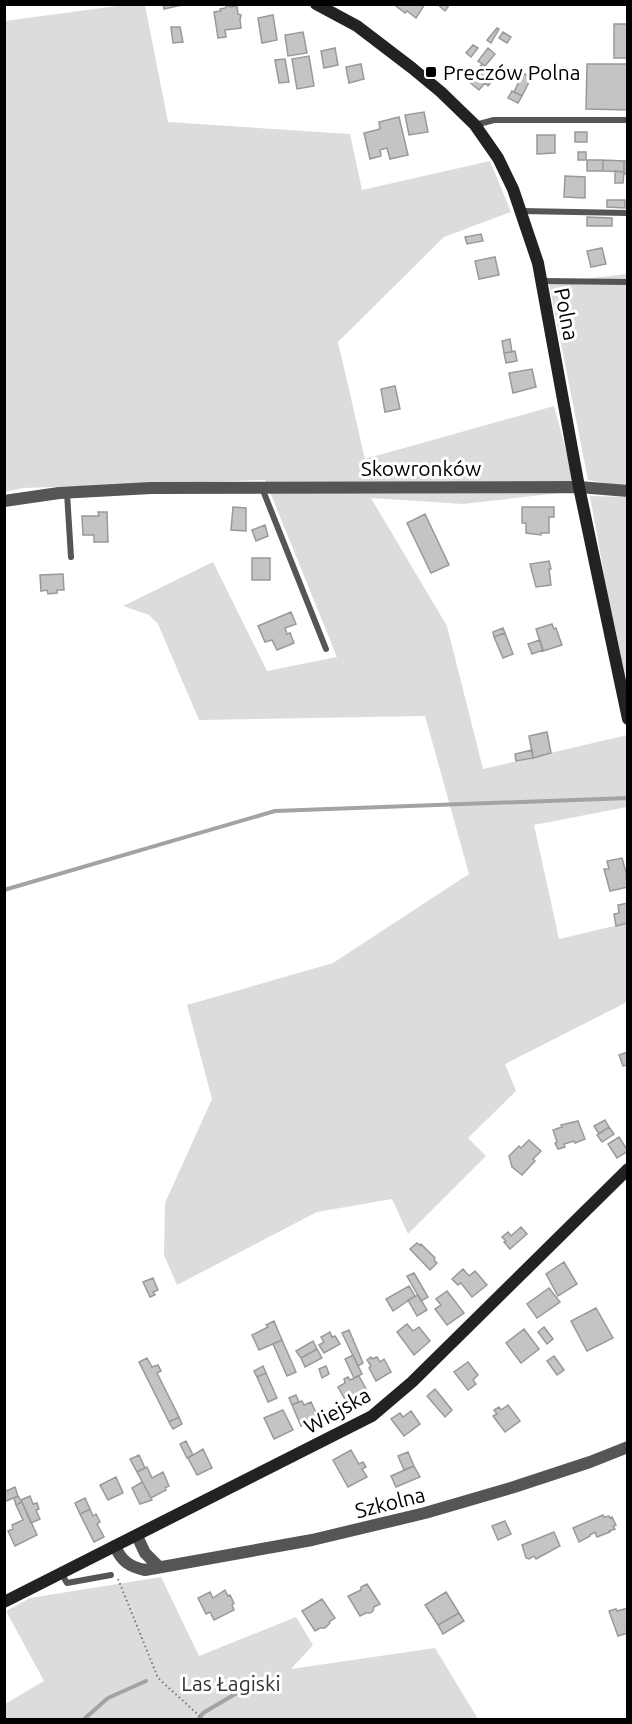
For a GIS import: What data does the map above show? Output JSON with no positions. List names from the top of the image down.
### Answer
{
  "streets": {
    "street": [
      "Polna",
      "Skowronków",
      "Wiejska",
      "Szkolna"
    ]
  },
  "crossings": [
    ["Polna", "Skowronków"]
  ],
  "parks": ["Las Łagiski"],
  "places": {
    "transit": ["Preczów Polna"]
  }
}
